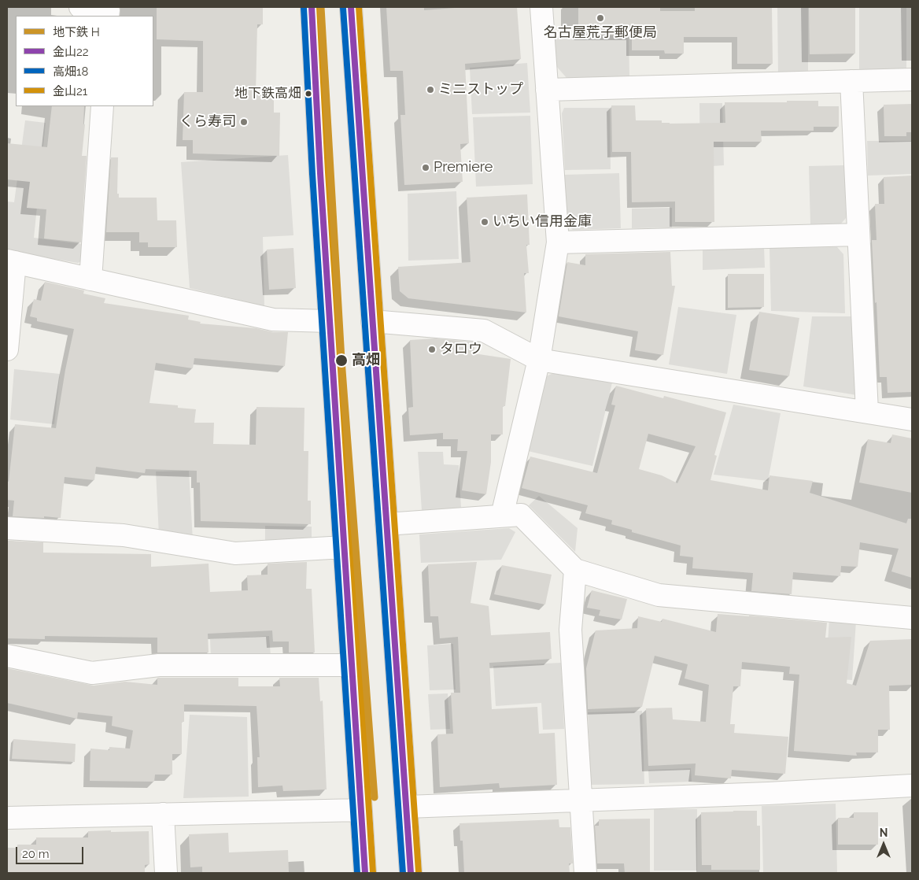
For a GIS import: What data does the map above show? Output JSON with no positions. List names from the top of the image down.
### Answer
{
  "places": [
    "名古屋荒子郵便局",
    "ミニストップ",
    "地下鉄高畑",
    "くら寿司",
    "Premiere",
    "いちい信用金庫",
    "タロウ",
    "高畑"
  ],
  "lines": [
    "metro line H",
    "transit line 金山22",
    "transit line 金山21",
    "transit line 高畑18"
  ],
  "legend": [
    "地下鉄 H",
    "金山22",
    "高畑18",
    "金山21"
  ],
  "scale_bar": "20 m",
  "north": "top"
}
